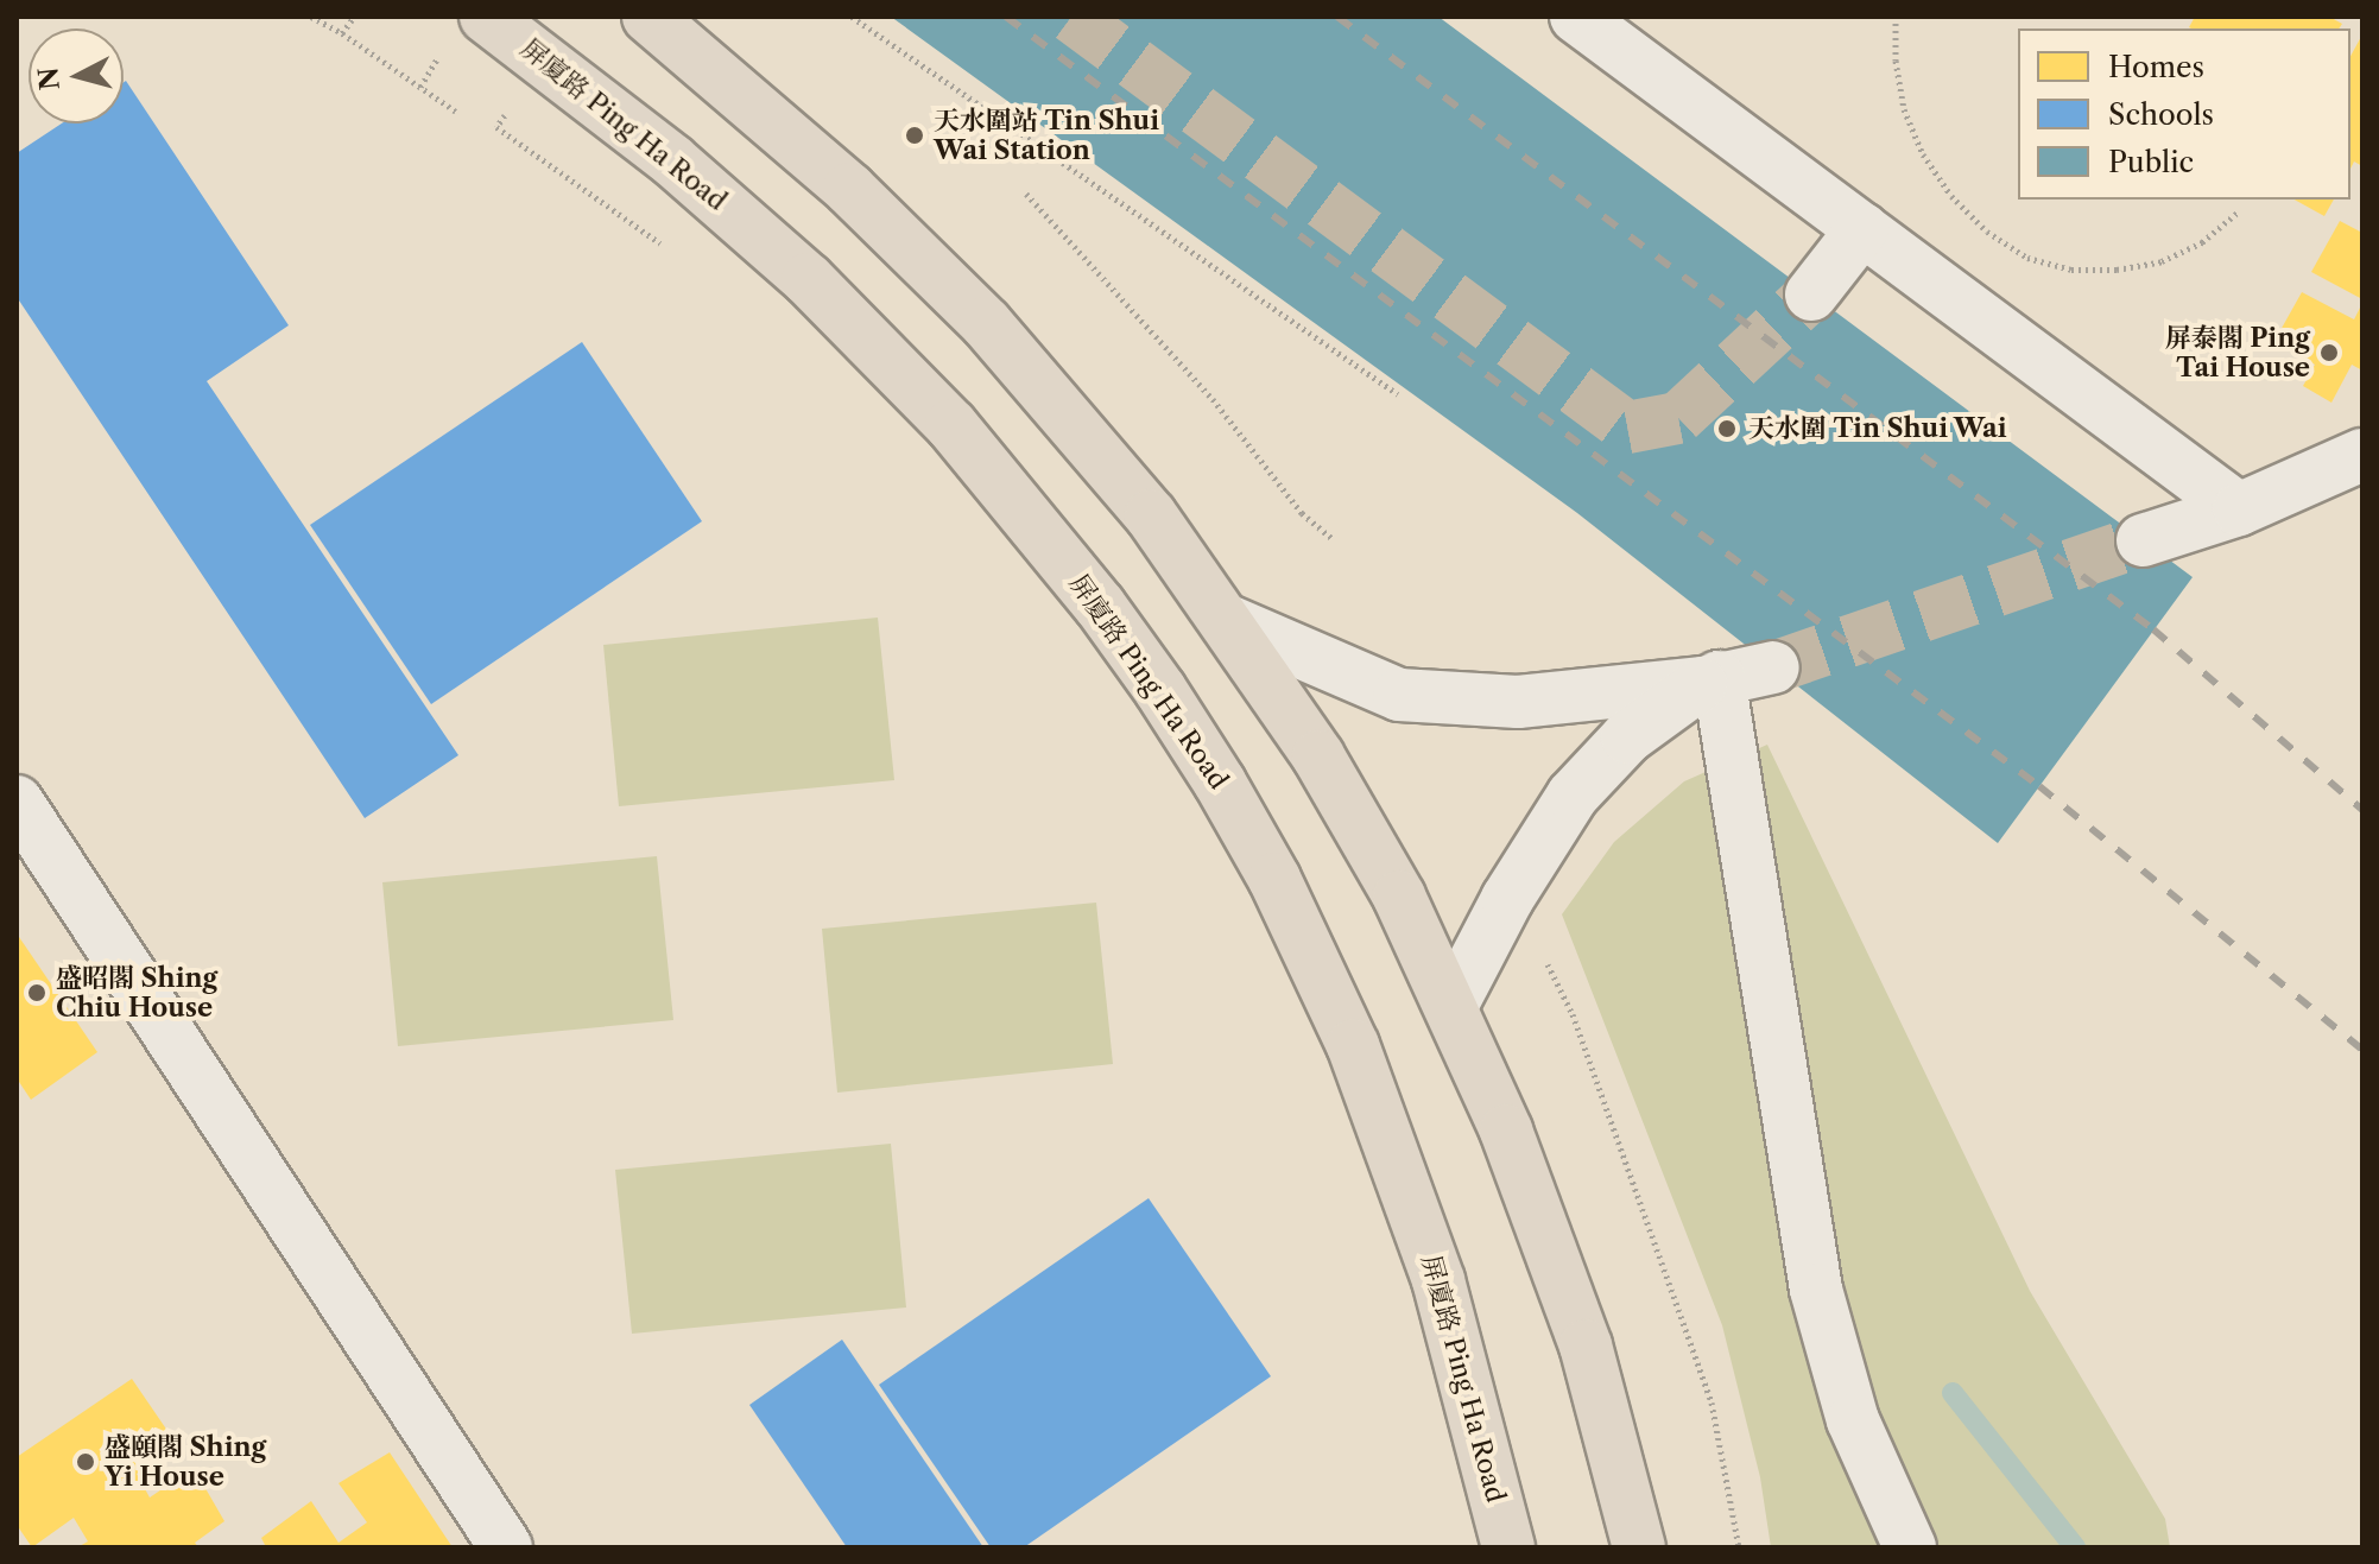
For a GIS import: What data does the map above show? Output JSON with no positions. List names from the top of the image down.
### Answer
{
  "streets": {
    "main road": ["屏廈路 Ping Ha Road"]
  },
  "places": [
    "天水圍站 Tin Shui Wai Station",
    "屏泰閣 Ping Tai House",
    "天水圍 Tin Shui Wai",
    "盛昭閣 Shing Chiu House",
    "盛頤閣 Shing Yi House"
  ],
  "legend": ["Homes", "Schools", "Public"],
  "north": "left"
}
